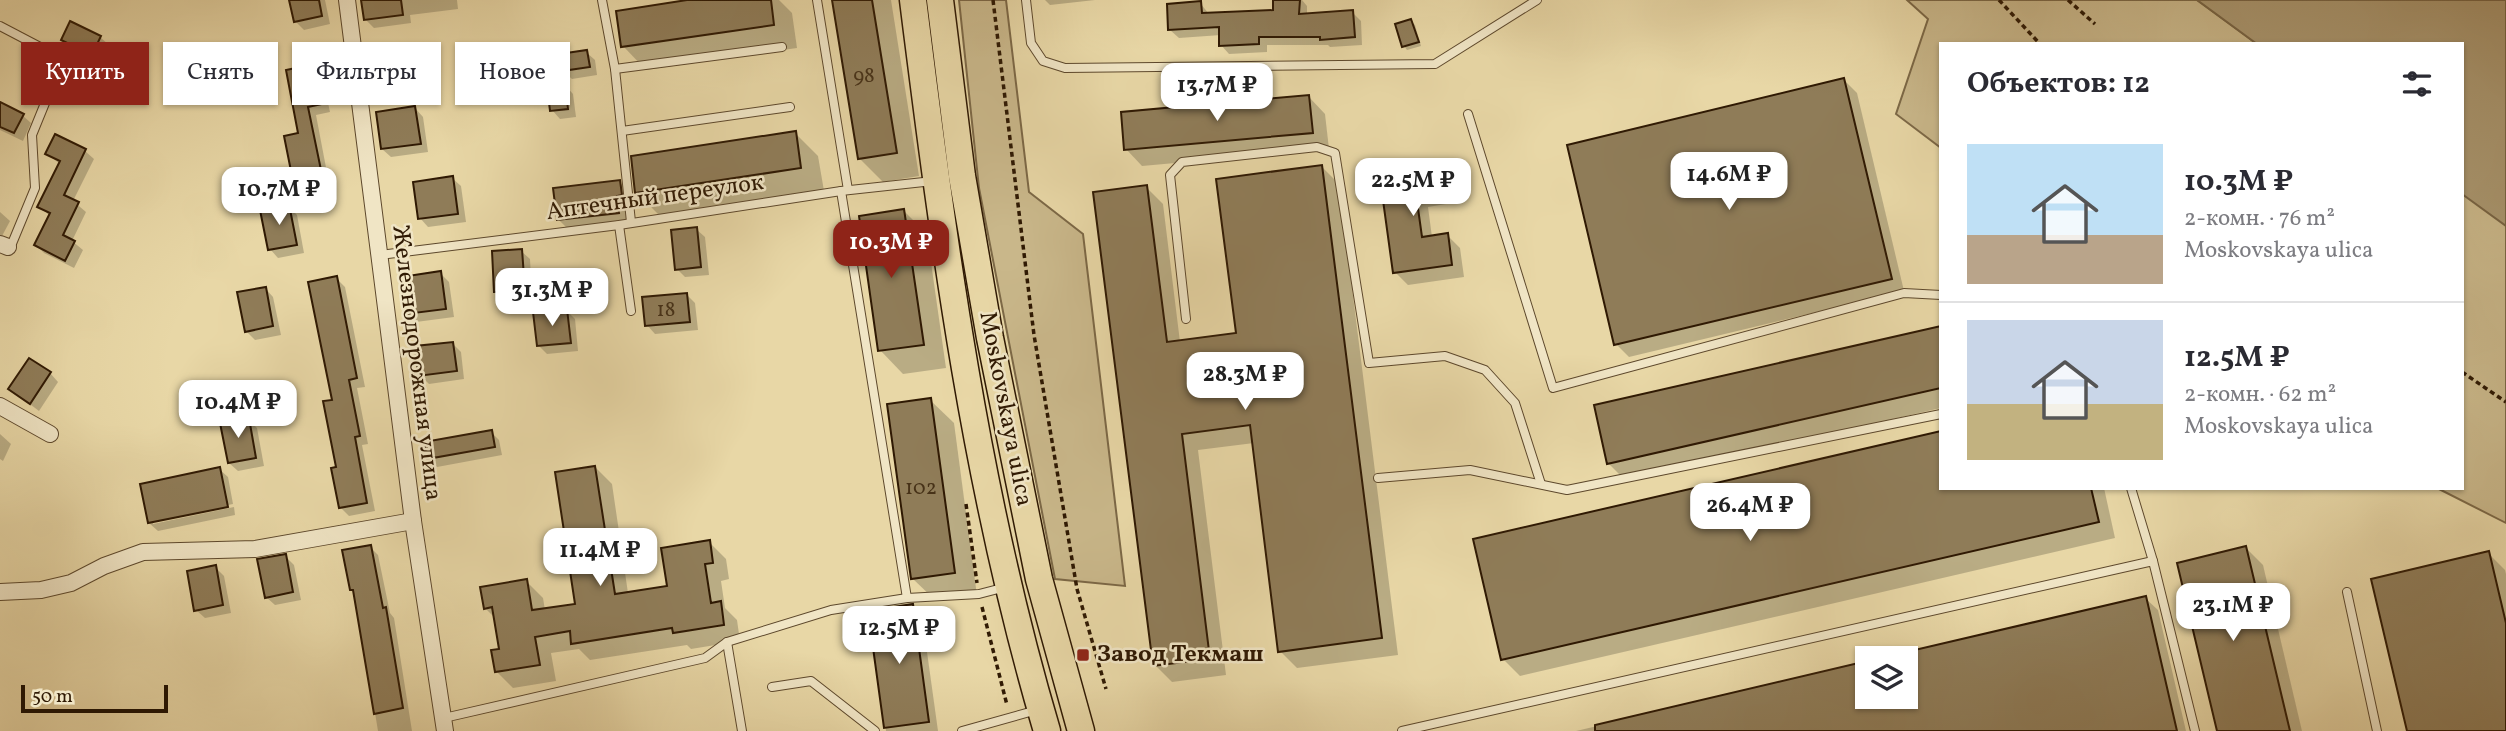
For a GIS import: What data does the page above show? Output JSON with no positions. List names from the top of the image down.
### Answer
{
  "streets": {
    "main road": ["Moskovskaya ulica"],
    "street": ["Железнодорожная улица"],
    "lane": ["Аптечный переулок"]
  },
  "crossings": [
    ["Аптечный переулок", "Железнодорожная улица"],
    ["Аптечный переулок", "Moskovskaya ulica"]
  ],
  "places": {
    "transit": ["Завод Текмаш"]
  },
  "house_numbers": ["98", "18", "102"],
  "scale_bar": "50 m",
  "page": {
    "chip": [
      "Купить",
      "Снять",
      "Фильтры",
      "Новое"
    ],
    "heading": "Объектов: 12",
    "price": [
      "13.7M ₽",
      "14.6M ₽",
      "22.5M ₽",
      "10.7M ₽",
      "10.3M ₽",
      "31.3M ₽",
      "28.3M ₽",
      "10.4M ₽",
      "26.4M ₽",
      "11.4M ₽",
      "23.1M ₽",
      "12.5M ₽"
    ],
    "list": [
      {
        "name": "10.3M ₽",
        "note": "2-комн. · 76 m² · Moskovskaya ulica"
      },
      {
        "name": "12.5M ₽",
        "note": "2-комн. · 62 m² · Moskovskaya ulica"
      }
    ],
    "scale": "50 m"
  }
}
